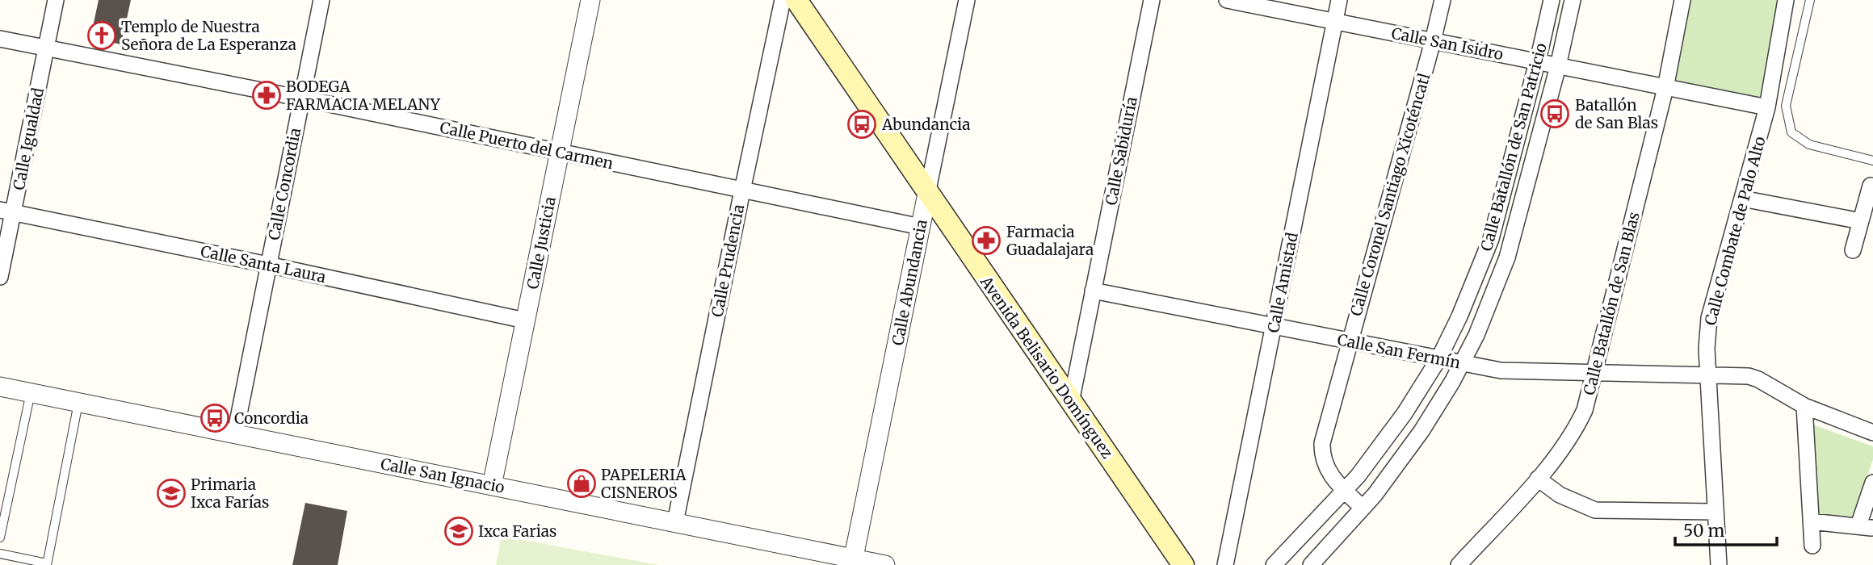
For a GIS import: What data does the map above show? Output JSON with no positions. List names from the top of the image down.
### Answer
{
  "streets": {
    "main road": ["Avenida Belisario Domínguez"],
    "street": [
      "Calle San Isidro",
      "Calle Igualdad",
      "Calle Puerto del Carmen",
      "Calle Batallón de San Patricio",
      "Calle Sabiduría",
      "Calle Concordia",
      "Calle Coronel Santiago Xicoténcatl",
      "Calle Combate de Palo Alto",
      "Calle Justicia",
      "Calle Prudencia",
      "Calle Santa Laura",
      "Calle Abundancia",
      "Calle Amistad",
      "Calle Batallón de San Blas",
      "Calle San Fermín",
      "Calle San Ignacio"
    ]
  },
  "crossings": [
    ["Calle San Isidro", "Calle Batallón de San Patricio"],
    ["Calle San Isidro", "Calle Coronel Santiago Xicoténcatl"],
    ["Calle San Isidro", "Calle Combate de Palo Alto"],
    ["Calle San Isidro", "Calle Amistad"],
    ["Calle San Isidro", "Calle Batallón de San Blas"],
    ["Calle Igualdad", "Calle Puerto del Carmen"],
    ["Calle Igualdad", "Calle Santa Laura"],
    ["Calle Puerto del Carmen", "Calle Concordia"],
    ["Calle Puerto del Carmen", "Calle Justicia"],
    ["Calle Puerto del Carmen", "Calle Prudencia"],
    ["Calle Puerto del Carmen", "Calle Abundancia"],
    ["Calle Batallón de San Patricio", "Calle Coronel Santiago Xicoténcatl"],
    ["Calle Batallón de San Patricio", "Calle San Fermín"],
    ["Calle Sabiduría", "Calle San Fermín"],
    ["Calle Sabiduría", "Avenida Belisario Domínguez"],
    ["Calle Concordia", "Calle Santa Laura"],
    ["Calle Concordia", "Calle San Ignacio"],
    ["Calle Coronel Santiago Xicoténcatl", "Calle San Fermín"],
    ["Calle Combate de Palo Alto", "Calle San Fermín"],
    ["Calle Justicia", "Calle Santa Laura"],
    ["Calle Justicia", "Calle San Ignacio"],
    ["Calle Prudencia", "Calle San Ignacio"],
    ["Calle Abundancia", "Avenida Belisario Domínguez"],
    ["Calle Abundancia", "Calle San Ignacio"],
    ["Calle Amistad", "Calle San Fermín"],
    ["Calle Batallón de San Blas", "Calle San Fermín"]
  ],
  "places": {
    "church": ["Templo de Nuestra Señora de La Esperanza"],
    "pharmacy": ["BODEGA FARMACIA MELANY", "Farmacia Guadalajara"],
    "bus stop": ["Batallón de San Blas", "Abundancia", "Concordia"],
    "shop": ["PAPELERIA CISNEROS"],
    "school or university": ["Primaria Ixca Farías", "Ixca Farias"]
  },
  "scale_bar": "50 m"
}
